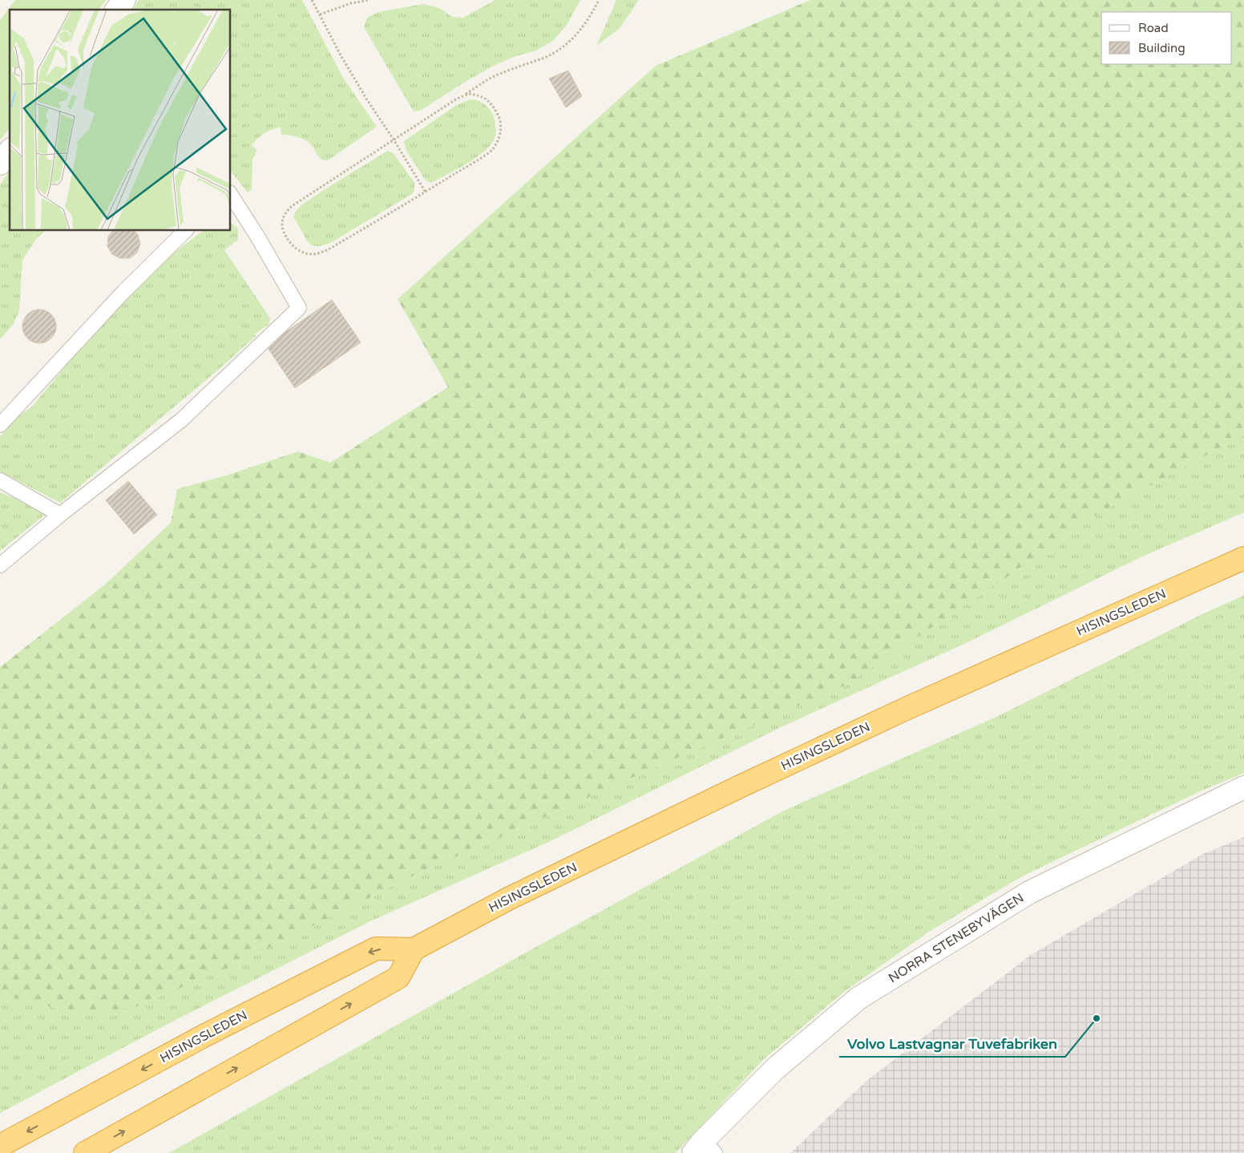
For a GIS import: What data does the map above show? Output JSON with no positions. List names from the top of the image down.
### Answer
{
  "streets": {
    "highway": ["HISINGSLEDEN"],
    "street": ["NORRA STENEBYVÄGEN"]
  },
  "places": ["Volvo Lastvagnar Tuvefabriken"],
  "legend": ["Road", "Building"]
}
